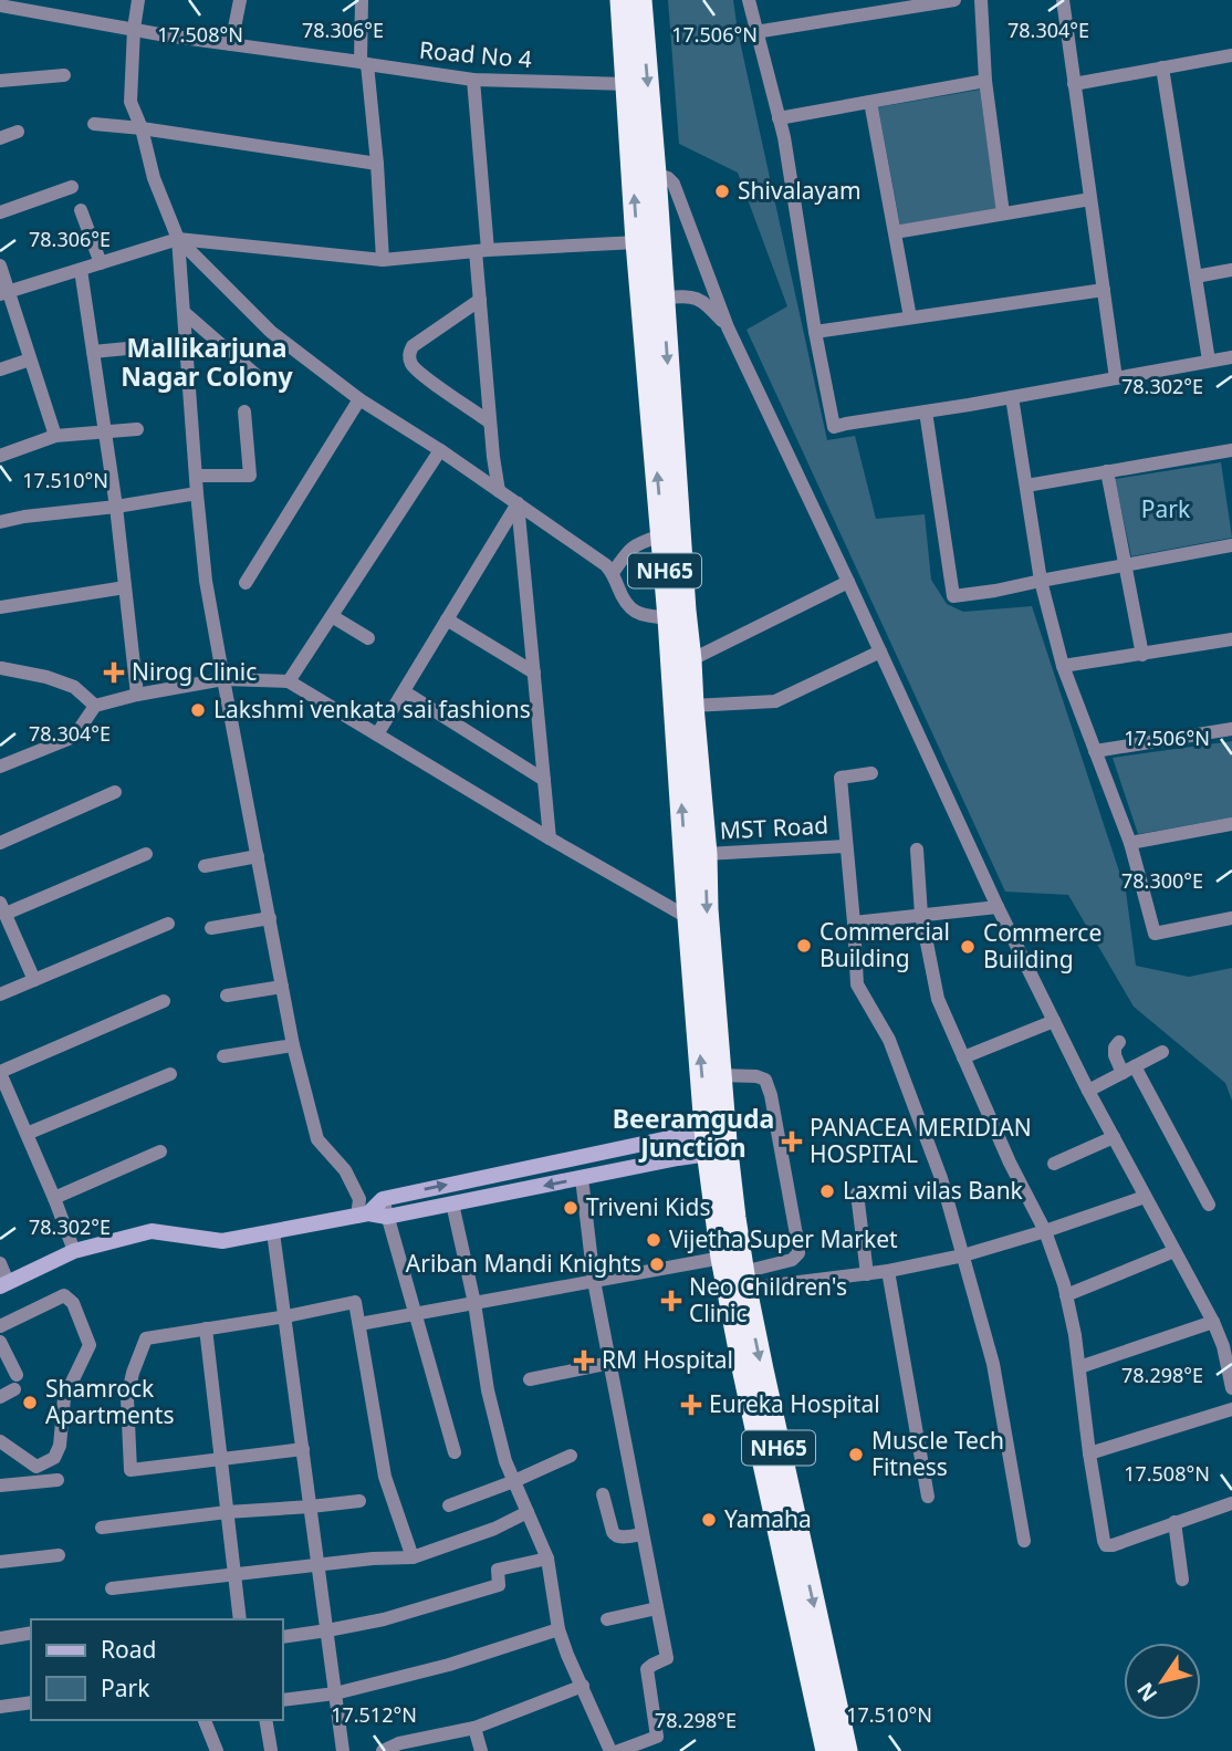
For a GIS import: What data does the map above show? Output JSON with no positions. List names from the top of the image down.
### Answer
{
  "streets": {
    "highway": ["NH65"],
    "street": ["Road No 4", "MST Road"]
  },
  "crossings": [
    ["Road No 4", "NH65"],
    ["NH65", "MST Road"]
  ],
  "districts": ["Mallikarjuna Nagar Colony", "Beeramguda Junction"],
  "parks": ["Park"],
  "places": {
    "other": [
      "Shivalayam",
      "Lakshmi venkata sai fashions",
      "Commercial Building",
      "Commerce Building",
      "Laxmi vilas Bank",
      "Triveni Kids",
      "Vijetha Super Market",
      "Ariban Mandi Knights",
      "Shamrock Apartments",
      "Muscle Tech Fitness",
      "Yamaha"
    ],
    "health": [
      "Nirog Clinic",
      "PANACEA MERIDIAN HOSPITAL",
      "Neo Children's Clinic",
      "RM Hospital",
      "Eureka Hospital"
    ]
  },
  "legend": ["Road", "Park"],
  "north": "bottom left",
  "coordinates": [
    "78.306°E",
    "78.304°E",
    "17.508°N",
    "17.506°N",
    "78.302°E",
    "17.510°N",
    "78.300°E",
    "78.298°E",
    "17.512°N"
  ]
}
